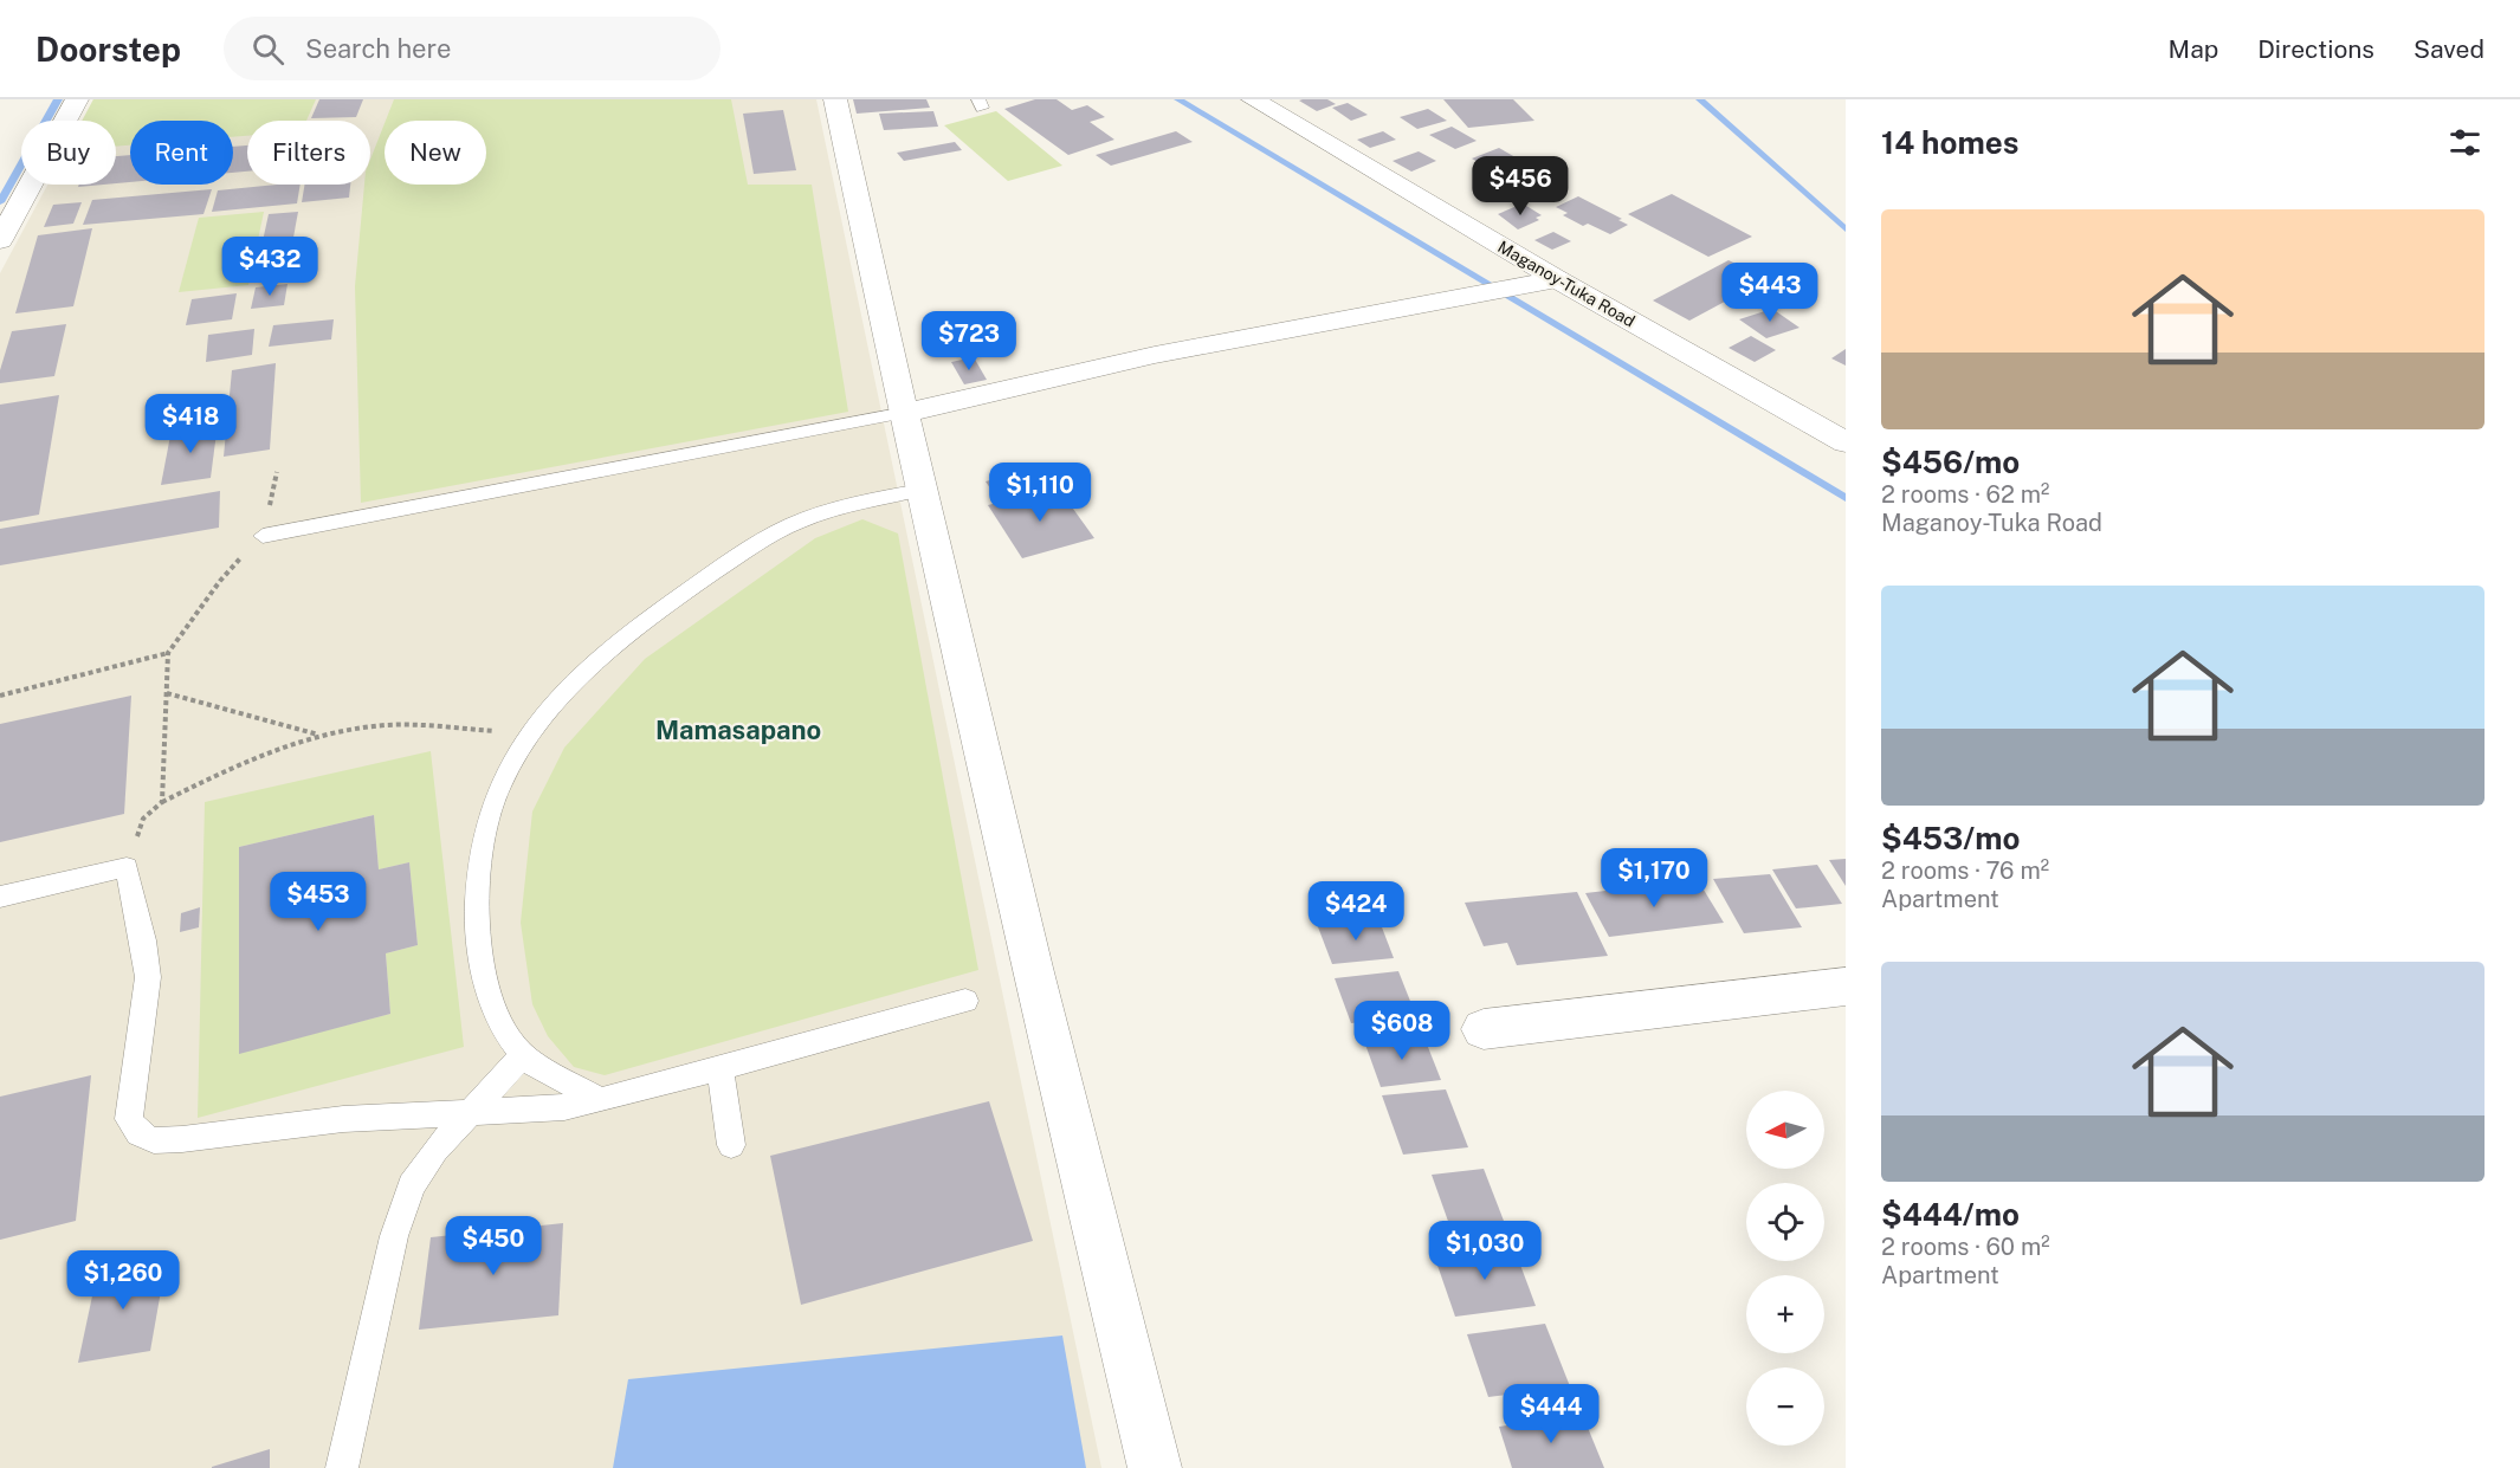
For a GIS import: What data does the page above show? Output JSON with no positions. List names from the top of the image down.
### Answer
{
  "streets": {
    "street": ["Maganoy-Tuka Road"]
  },
  "districts": ["Mamasapano"],
  "north": "left",
  "page": {
    "header": "Doorstep",
    "search": "Search here",
    "nav": ["Map", "Directions", "Saved"],
    "heading": "14 homes",
    "chip": [
      "Buy",
      "Rent",
      "Filters",
      "New"
    ],
    "price": [
      "$456",
      "$432",
      "$443",
      "$723",
      "$418",
      "$1,110",
      "$1,170",
      "$453",
      "$424",
      "$608",
      "$450",
      "$1,030",
      "$1,260",
      "$444"
    ],
    "list": [
      {
        "name": "$456/mo",
        "note": "2 rooms · 62 m² · Maganoy-Tuka Road"
      },
      {
        "name": "$453/mo",
        "note": "2 rooms · 76 m² · Apartment"
      },
      {
        "name": "$444/mo",
        "note": "2 rooms · 60 m² · Apartment"
      }
    ],
    "map_buttons": ["+", "−"]
  }
}
